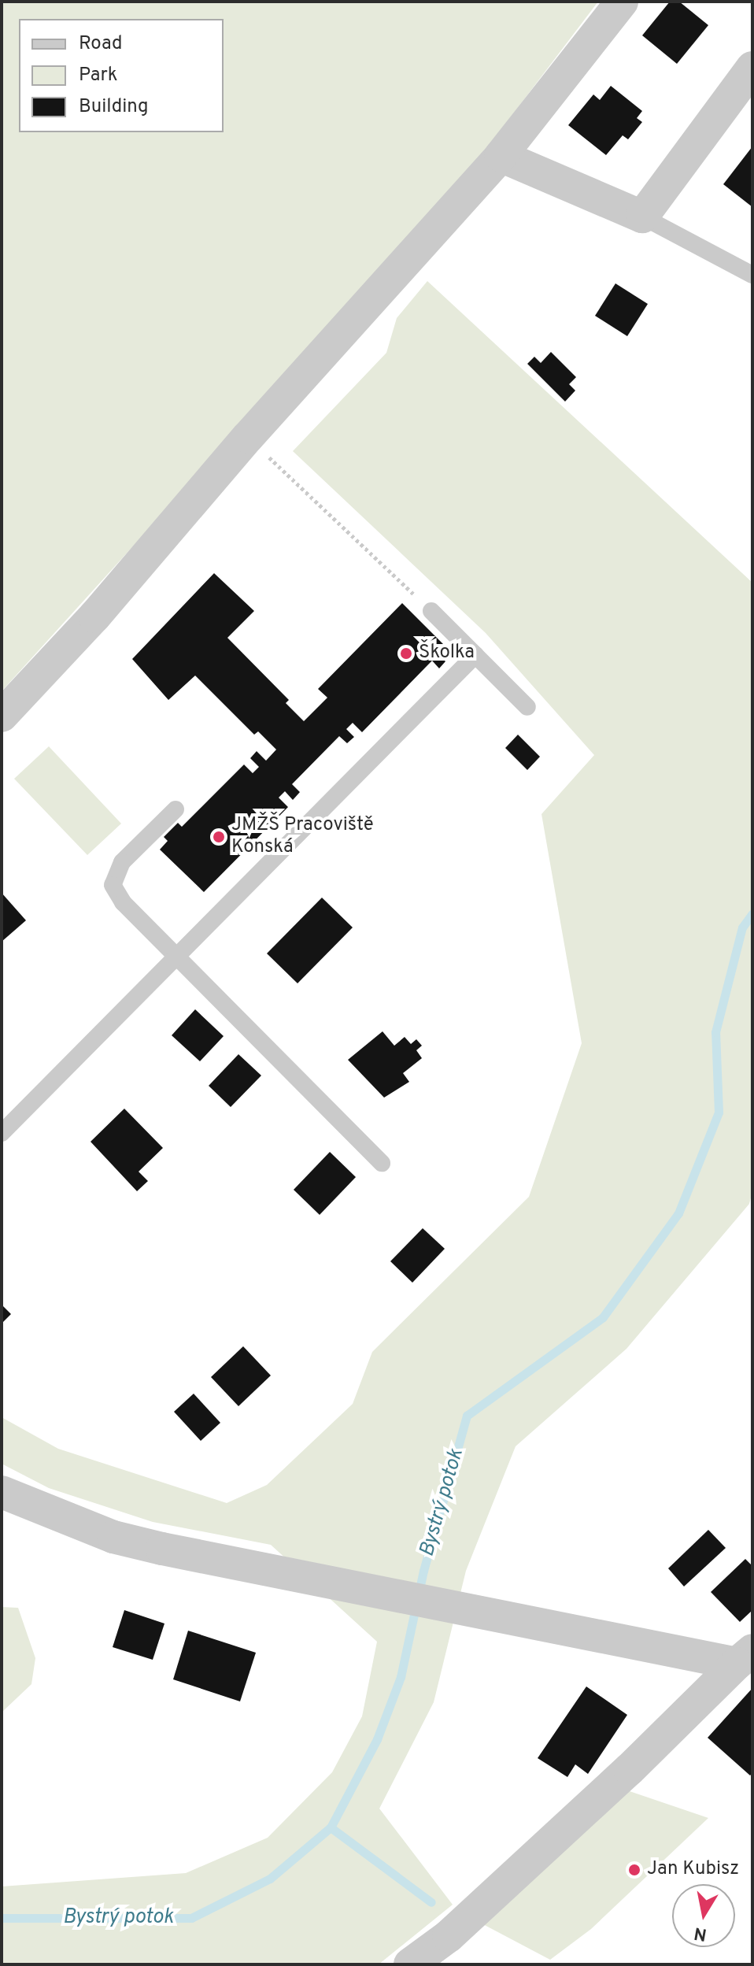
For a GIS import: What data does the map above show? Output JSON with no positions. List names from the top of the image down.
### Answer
{
  "water": ["Bystrý potok"],
  "places": ["Školka", "JMŽŠ Pracoviště Konská", "Jan Kubisz"],
  "legend": ["Road", "Park", "Building"],
  "north": "bottom"
}
